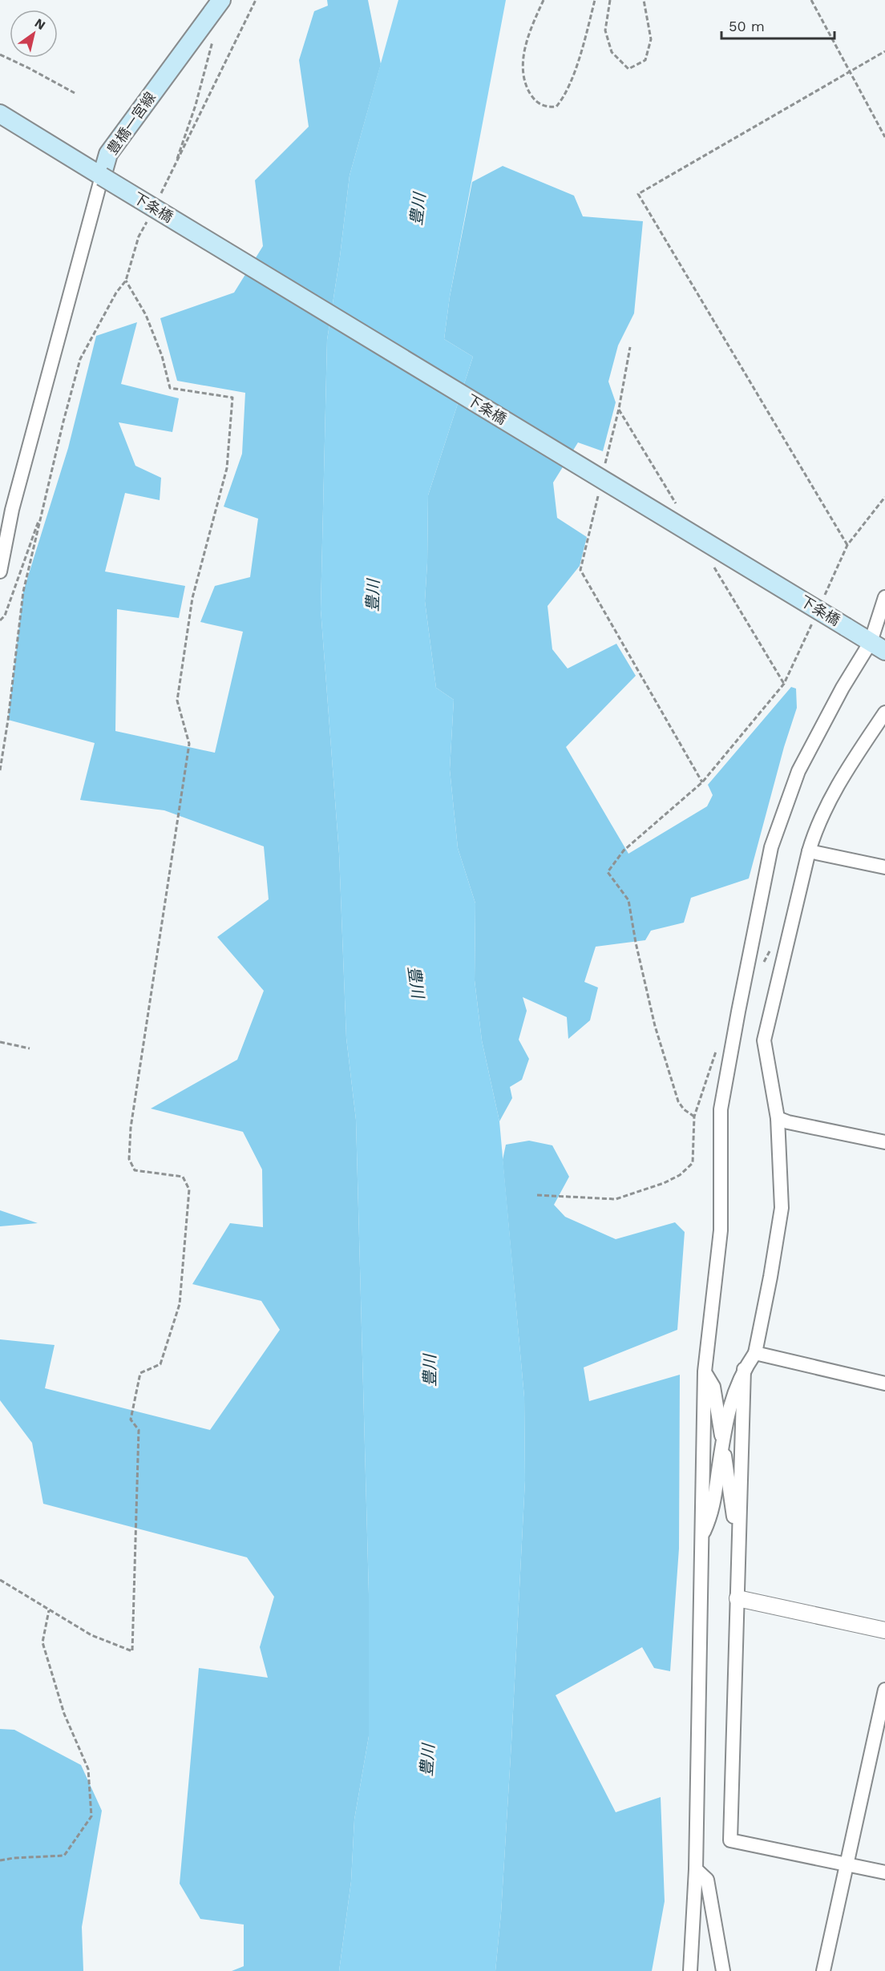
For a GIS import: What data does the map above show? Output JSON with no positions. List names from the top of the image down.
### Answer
{
  "streets": {
    "main road": ["豊橋一宮線", "下条橋"]
  },
  "crossings": [
    ["豊橋一宮線", "下条橋"]
  ],
  "water": ["豊川"],
  "scale_bar": "50 m",
  "north": "top right"
}
